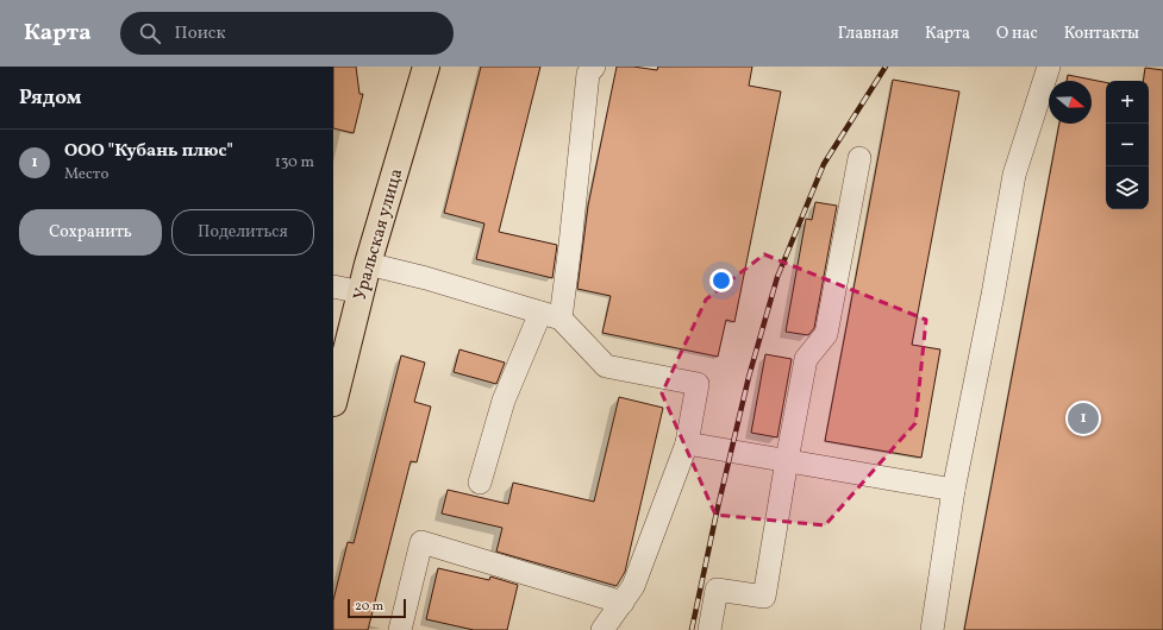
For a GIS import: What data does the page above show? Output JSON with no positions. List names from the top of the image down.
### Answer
{
  "streets": {
    "main road": ["Уральская улица"]
  },
  "scale_bar": "20 m",
  "north": "right",
  "page": {
    "header": "Карта",
    "search": "Поиск",
    "nav": [
      "Главная",
      "Карта",
      "О нас",
      "Контакты"
    ],
    "heading": "Рядом",
    "map_buttons": ["+", "−"],
    "list": [
      {
        "mark": "1",
        "name": "ООО \"Кубань плюс\"",
        "note": "Место",
        "value": "130 m"
      }
    ],
    "buttons": ["Сохранить", "Поделиться"],
    "pins": "1",
    "scale": "20 m"
  }
}
